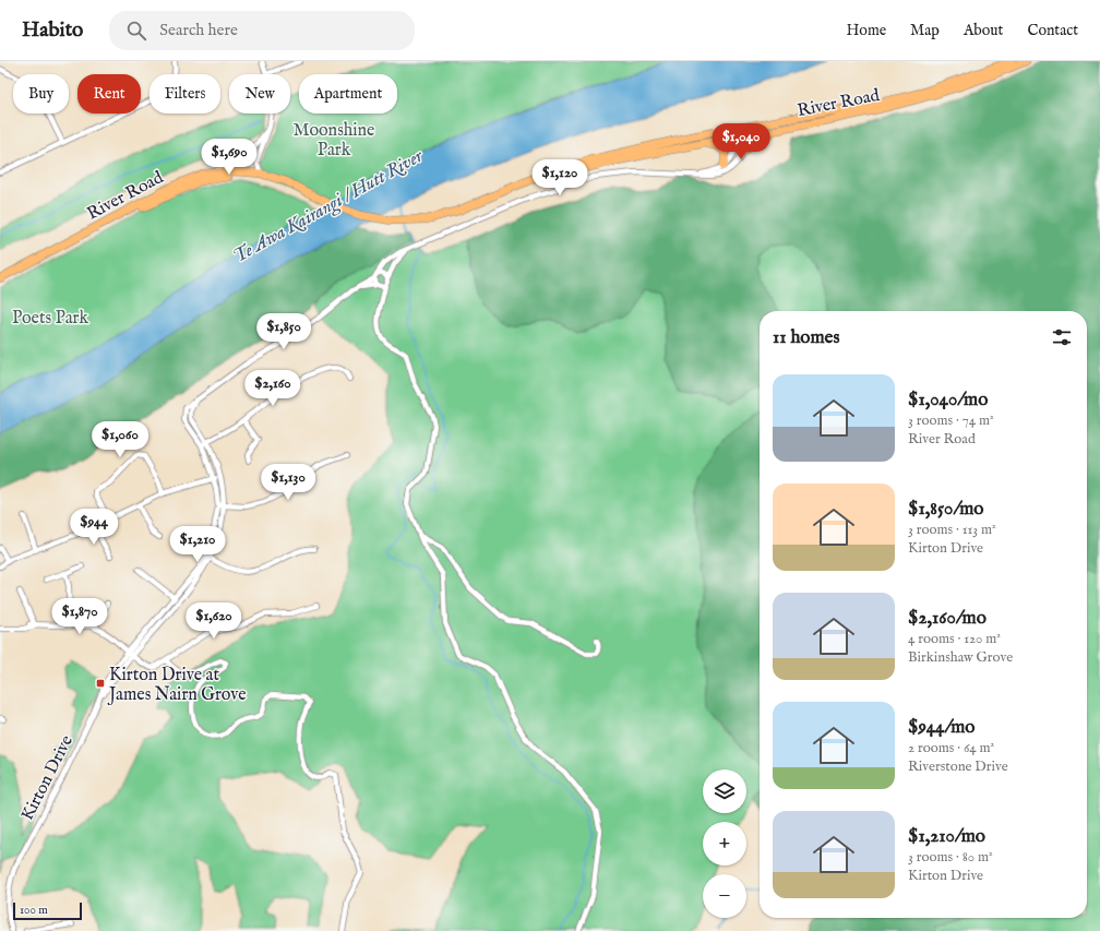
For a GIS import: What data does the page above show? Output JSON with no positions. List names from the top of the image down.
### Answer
{
  "streets": {
    "highway": ["River Road"],
    "street": ["Kirton Drive"]
  },
  "water": ["Te Awa Kairangi / Hutt River"],
  "parks": ["Moonshine Park", "Poets Park"],
  "places": {
    "transit": ["Kirton Drive at James Nairn Grove"]
  },
  "scale_bar": "100 m",
  "page": {
    "header": "Habito",
    "search": "Search here",
    "nav": [
      "Home",
      "Map",
      "About",
      "Contact"
    ],
    "chip": [
      "Buy",
      "Rent",
      "Filters",
      "New",
      "Apartment"
    ],
    "price": [
      "$1,040",
      "$1,690",
      "$1,120",
      "$1,850",
      "$2,160",
      "$1,060",
      "$1,130",
      "$944",
      "$1,210",
      "$1,870",
      "$1,620"
    ],
    "heading": "11 homes",
    "list": [
      {
        "name": "$1,040/mo",
        "note": "3 rooms · 74 m² · River Road"
      },
      {
        "name": "$1,850/mo",
        "note": "3 rooms · 113 m² · Kirton Drive"
      },
      {
        "name": "$2,160/mo",
        "note": "4 rooms · 120 m² · Birkinshaw Grove"
      },
      {
        "name": "$944/mo",
        "note": "2 rooms · 64 m² · Riverstone Drive"
      },
      {
        "name": "$1,210/mo",
        "note": "3 rooms · 80 m² · Kirton Drive"
      }
    ],
    "map_buttons": ["+", "−"],
    "scale": "100 m"
  }
}
